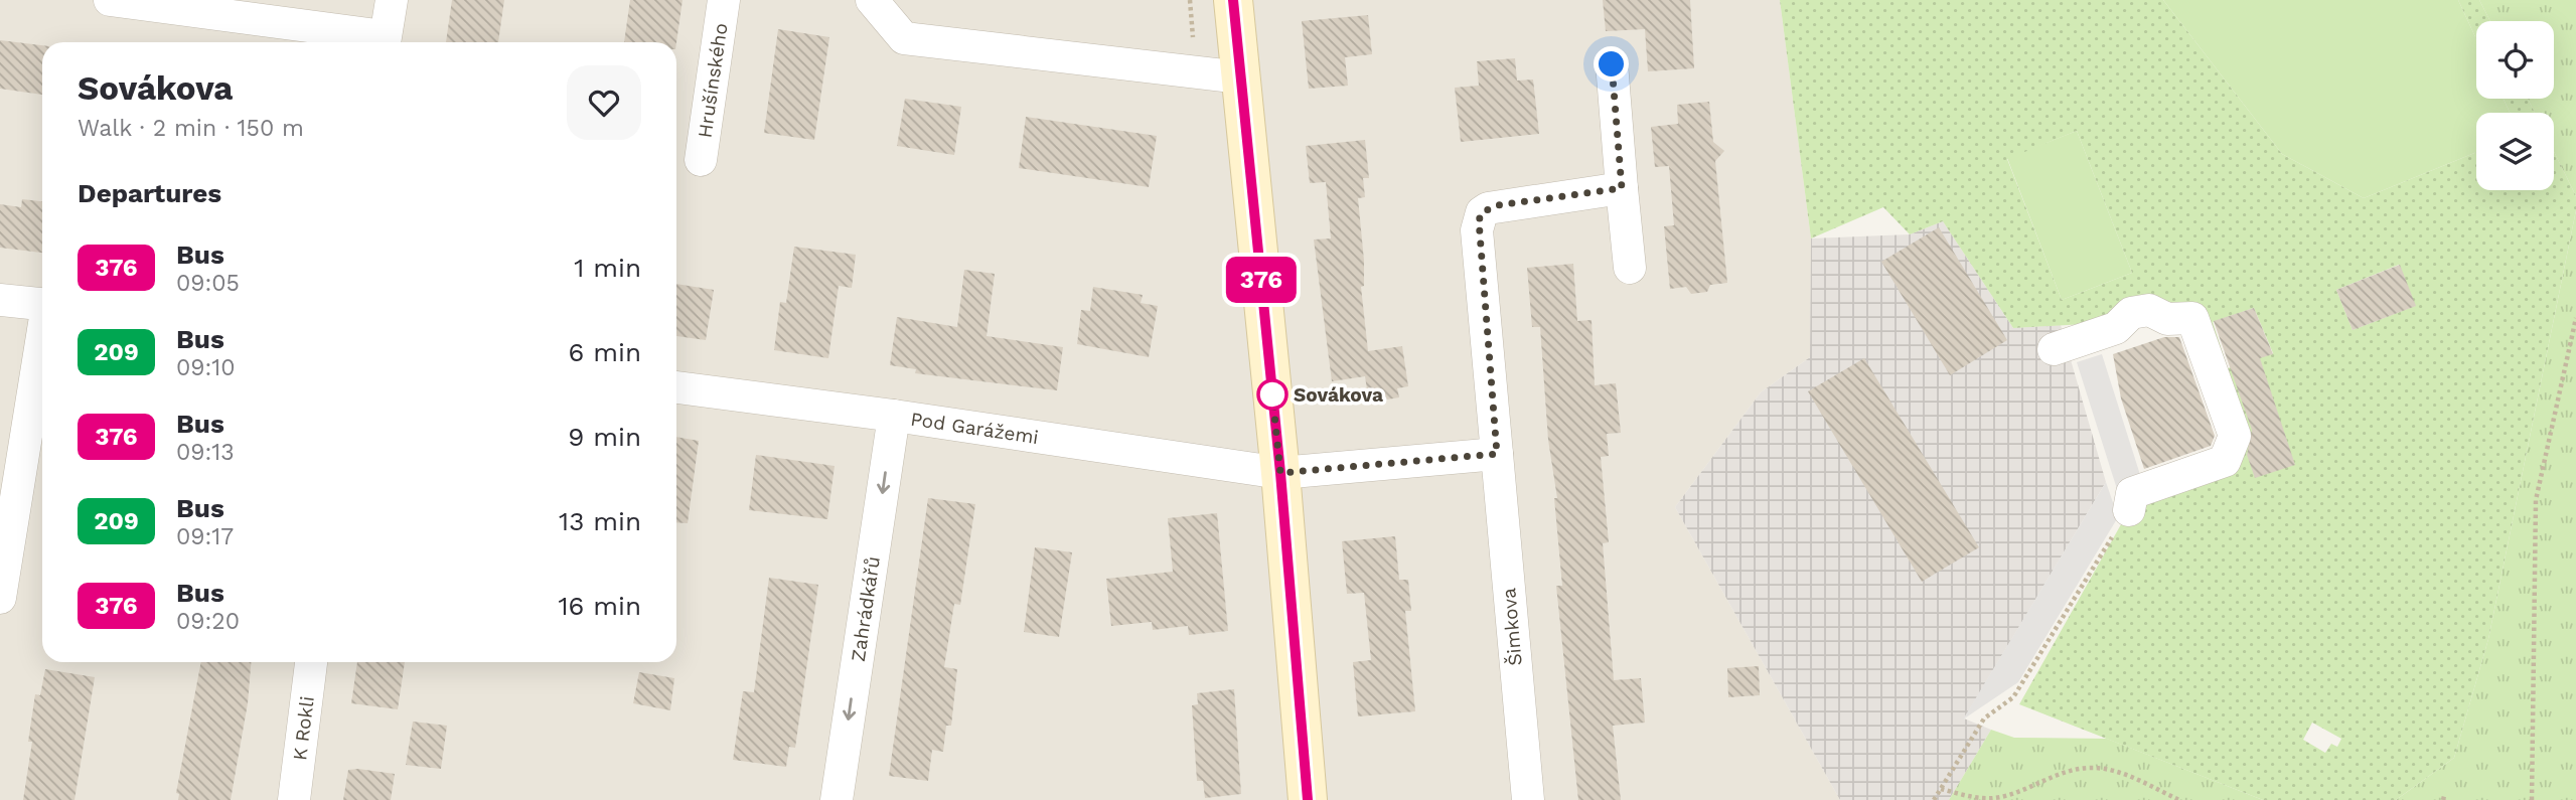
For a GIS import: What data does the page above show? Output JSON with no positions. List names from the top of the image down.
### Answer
{
  "streets": {
    "street": [
      "Hrušínského",
      "Pod Garážemi",
      "Zahrádkářů",
      "Šimkova",
      "K Rokli"
    ]
  },
  "crossings": [
    ["Pod Garážemi", "Zahrádkářů"]
  ],
  "one_way": ["Zahrádkářů"],
  "places": ["Sovákova"],
  "lines": ["bus line 376"],
  "page": {
    "on_map": "376",
    "heading": [
      ["Sovákova", "Walk · 2 min · 150 m"],
      "Departures"
    ],
    "list": [
      {
        "mark": "376",
        "name": "Bus",
        "note": "09:05",
        "value": "1 min"
      },
      {
        "mark": "209",
        "name": "Bus",
        "note": "09:10",
        "value": "6 min"
      },
      {
        "mark": "376",
        "name": "Bus",
        "note": "09:13",
        "value": "9 min"
      },
      {
        "mark": "209",
        "name": "Bus",
        "note": "09:17",
        "value": "13 min"
      },
      {
        "mark": "376",
        "name": "Bus",
        "note": "09:20",
        "value": "16 min"
      }
    ]
  }
}
